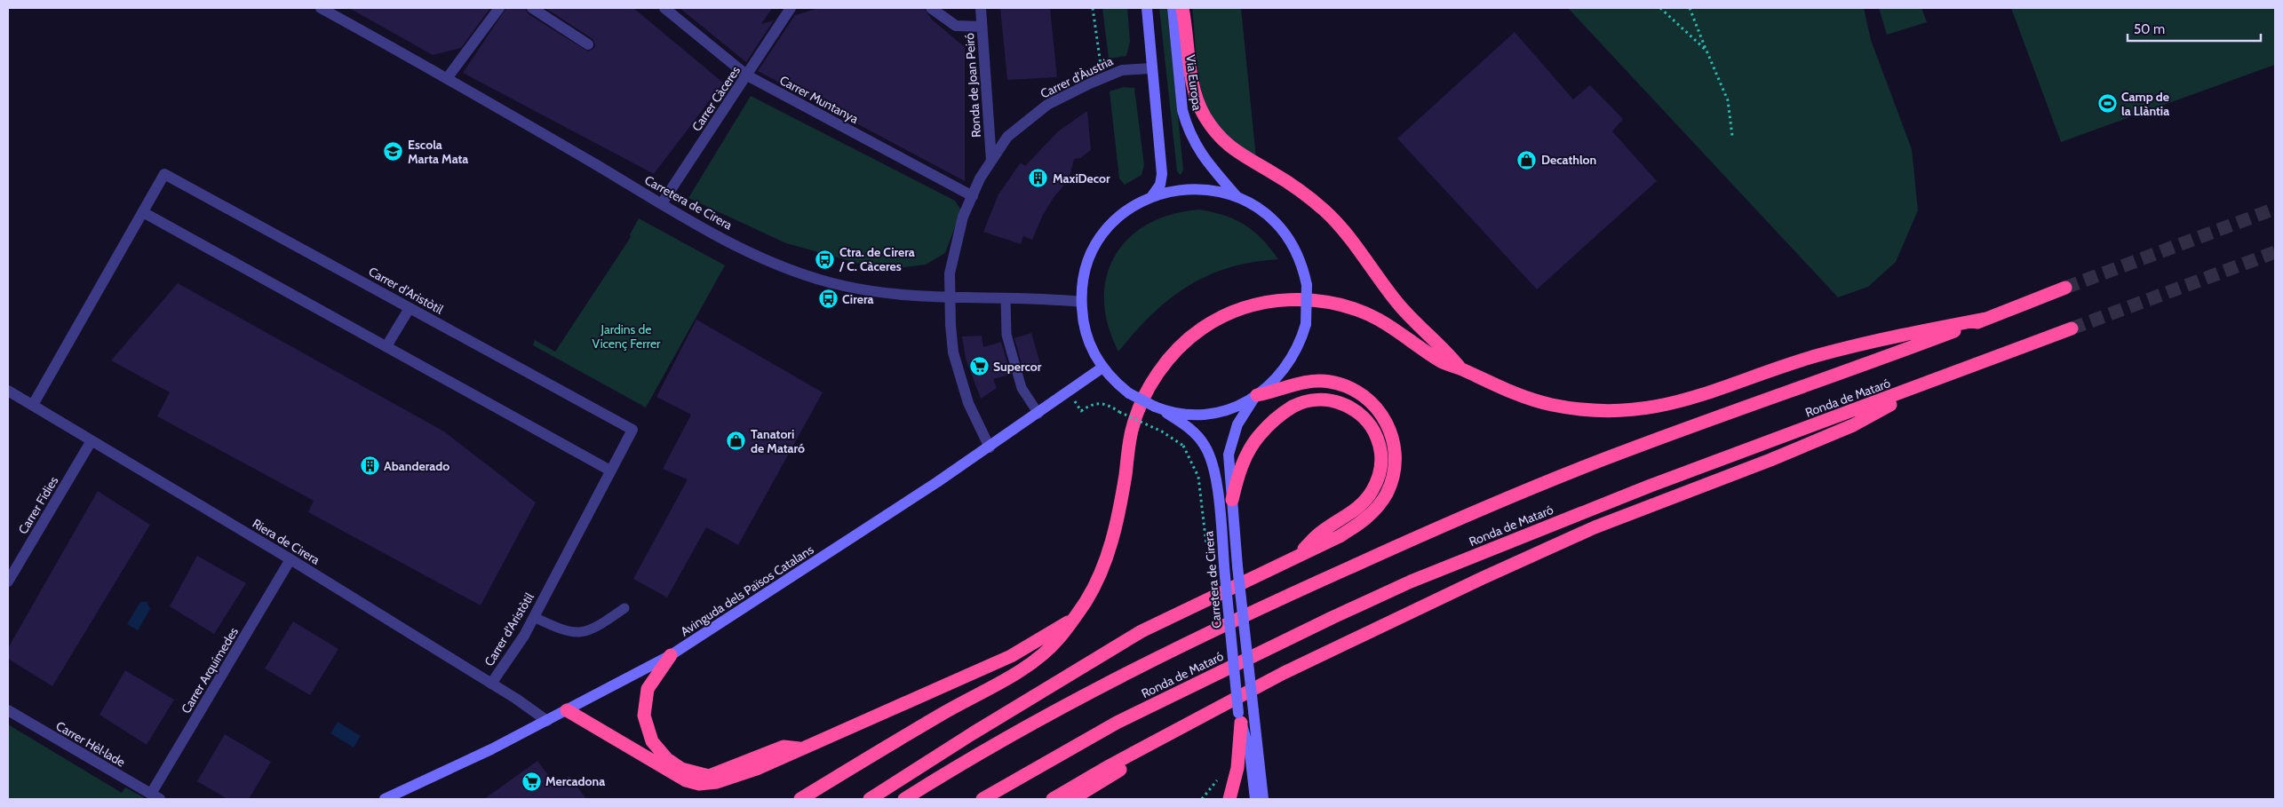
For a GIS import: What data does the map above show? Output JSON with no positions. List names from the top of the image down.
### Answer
{
  "streets": {
    "highway": ["Ronda de Mataró"],
    "street": [
      "Carrer d'Àustria",
      "Via Europa",
      "Ronda de Joan Peiró",
      "Carrer Càceres",
      "Carrer Muntanya",
      "Carretera de Cirera",
      "Carrer d'Aristòtil",
      "Carrer Fídies",
      "Riera de Cirera",
      "Avinguda dels Països Catalans",
      "Carrer Arquímedes",
      "Carrer Hèl·lade"
    ]
  },
  "crossings": [
    ["Carrer d'Àustria", "Ronda de Joan Peiró"],
    ["Carrer d'Àustria", "Carrer Muntanya"],
    ["Carrer d'Àustria", "Carretera de Cirera"],
    ["Carrer d'Àustria", "Avinguda dels Països Catalans"],
    ["Carrer Càceres", "Carrer Muntanya"],
    ["Carrer Càceres", "Carretera de Cirera"],
    ["Carrer d'Aristòtil", "Riera de Cirera"],
    ["Carrer Fídies", "Riera de Cirera"],
    ["Riera de Cirera", "Avinguda dels Països Catalans"],
    ["Riera de Cirera", "Carrer Arquímedes"],
    ["Carrer Arquímedes", "Carrer Hèl·lade"]
  ],
  "parks": ["Jardins de Vicenç Ferrer"],
  "places": {
    "sports": ["Camp de la Llàntia"],
    "school or university": ["Escola Marta Mata"],
    "shop": ["Decathlon", "Tanatori de Mataró"],
    "building": ["MaxiDecor", "Abanderado"],
    "bus stop": ["Ctra. de Cirera / C. Càceres", "Cirera"],
    "supermarket": ["Supercor", "Mercadona"]
  },
  "scale_bar": "50 m"
}
